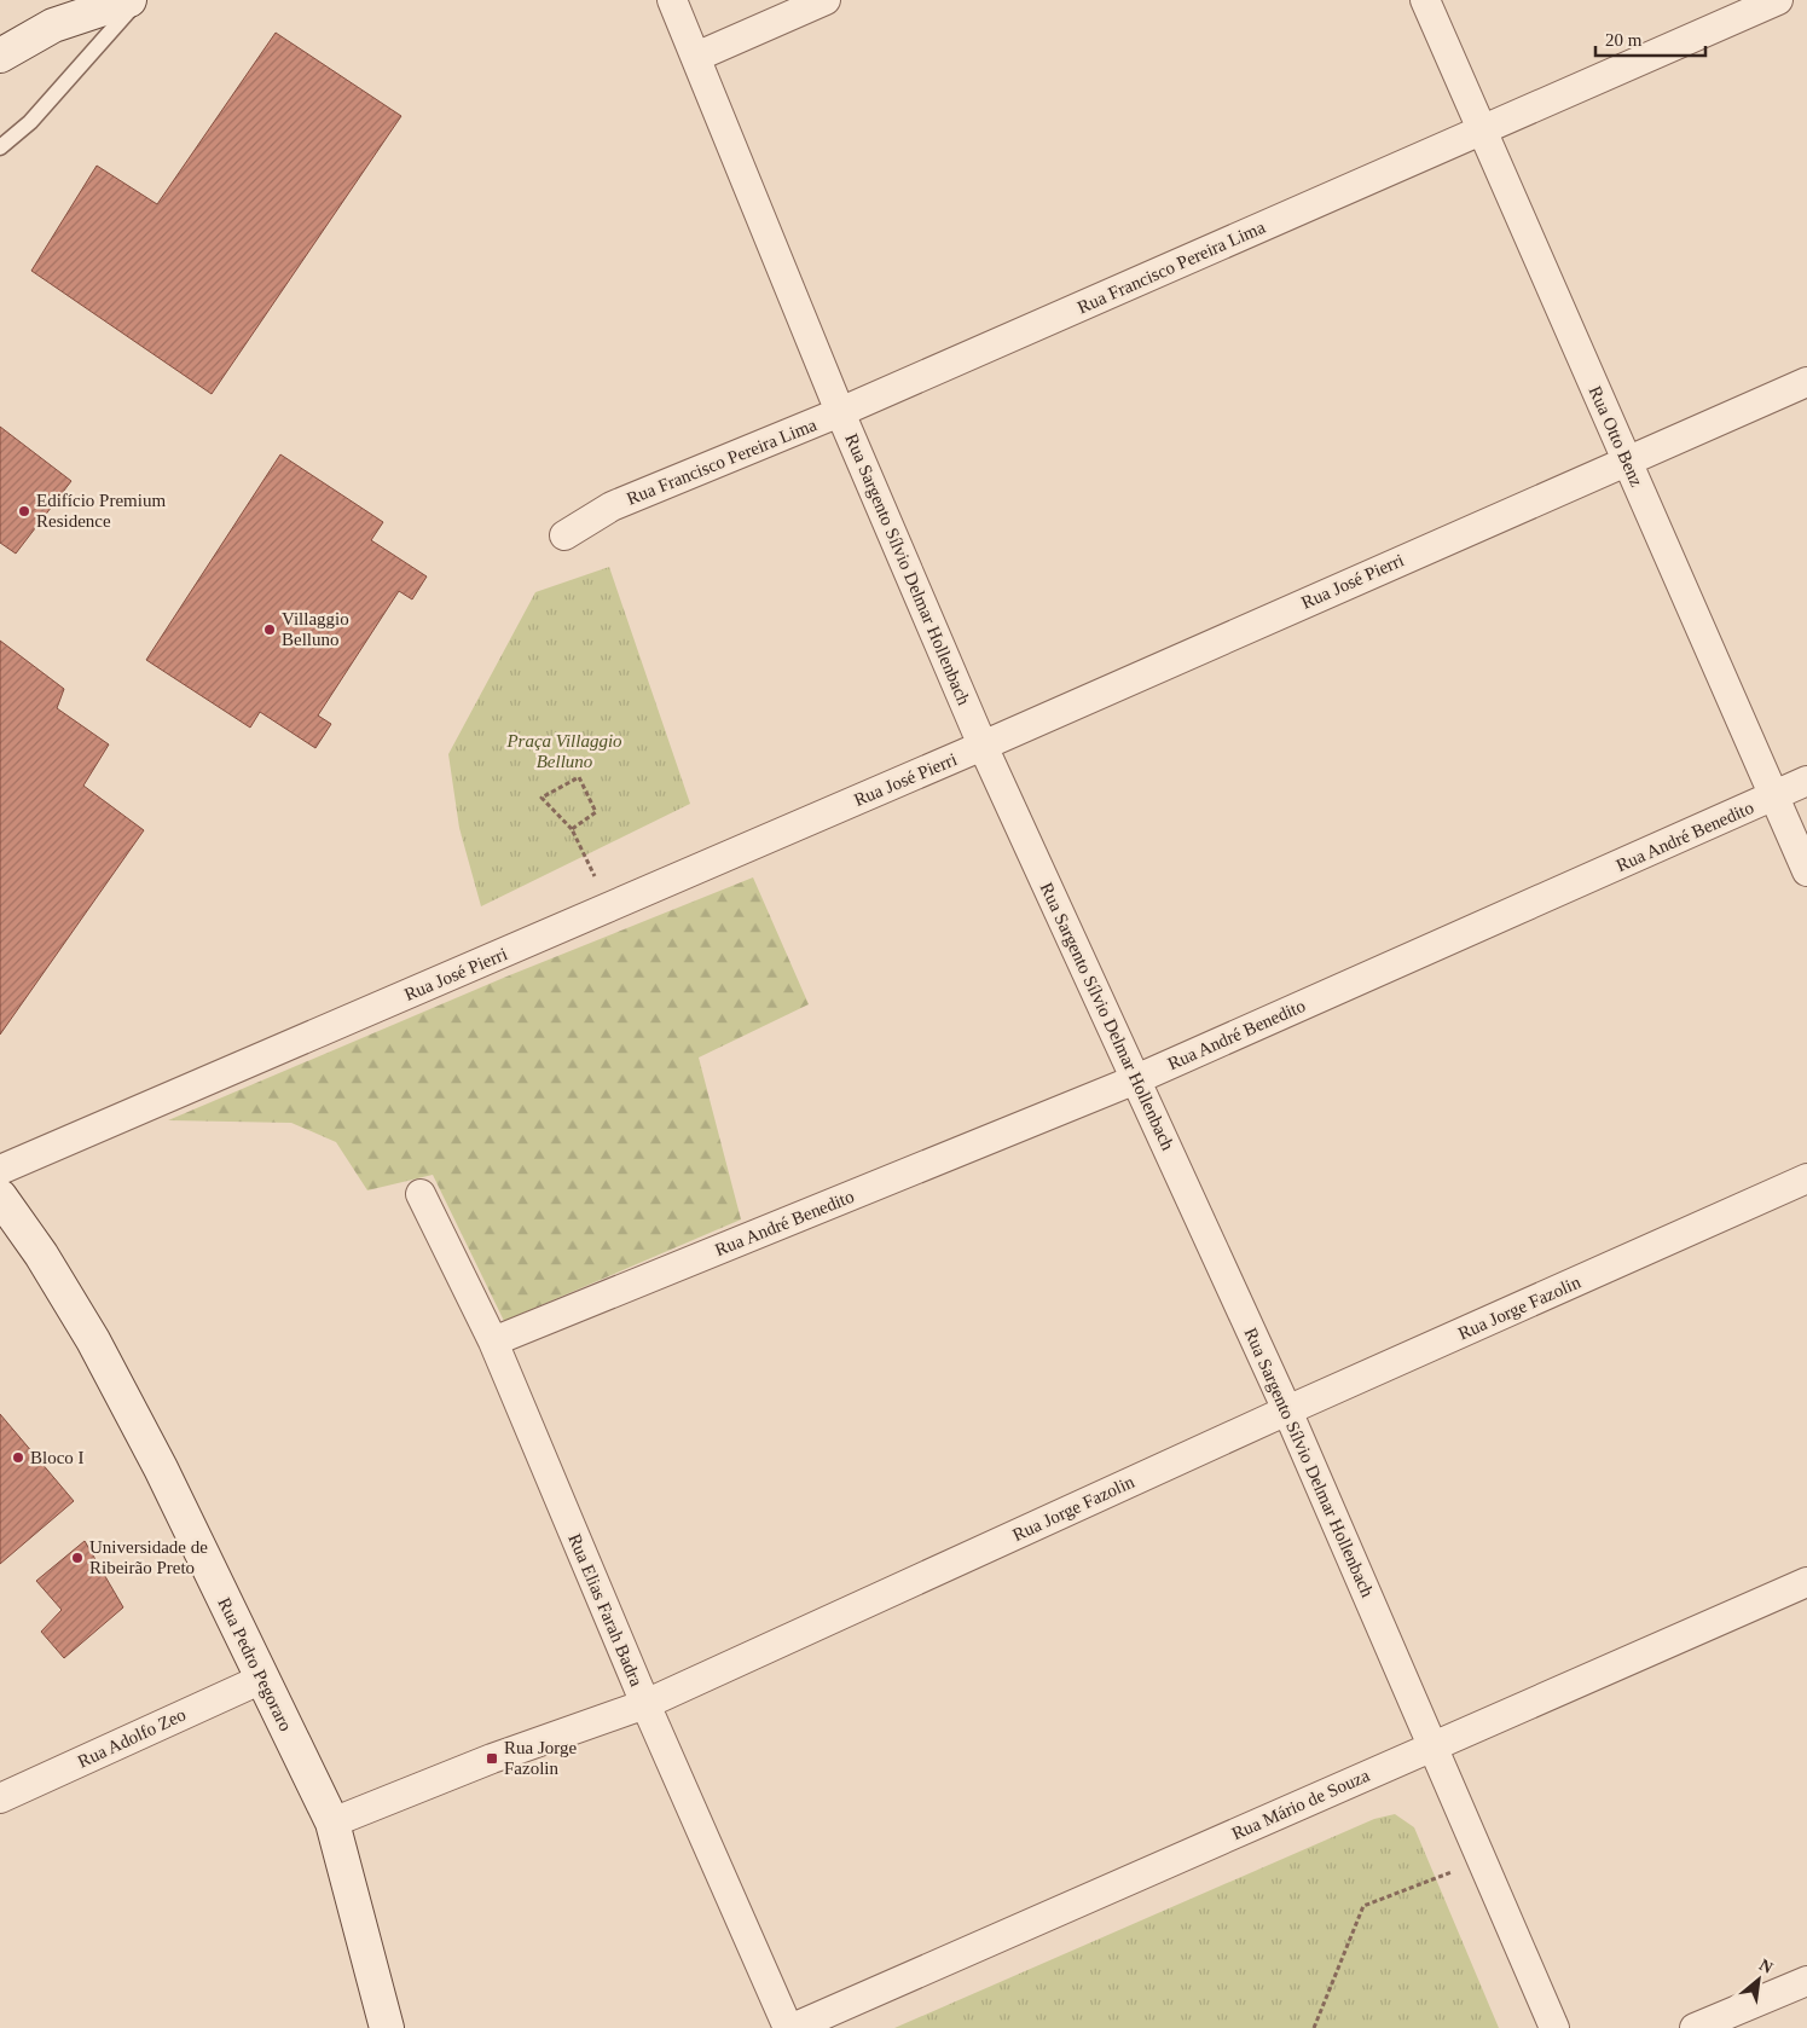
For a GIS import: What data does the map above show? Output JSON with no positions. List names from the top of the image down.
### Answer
{
  "streets": {
    "street": [
      "Rua Francisco Pereira Lima",
      "Rua Otto Benz",
      "Rua Sargento Sílvio Delmar Hollenbach",
      "Rua José Pierri",
      "Rua André Benedito",
      "Rua Jorge Fazolin",
      "Rua Elias Farah Badra",
      "Rua Pedro Pegoraro",
      "Rua Adolfo Zeo",
      "Rua Mário de Souza"
    ]
  },
  "crossings": [
    ["Rua Francisco Pereira Lima", "Rua Otto Benz"],
    ["Rua Francisco Pereira Lima", "Rua Sargento Sílvio Delmar Hollenbach"],
    ["Rua Otto Benz", "Rua José Pierri"],
    ["Rua Otto Benz", "Rua André Benedito"],
    ["Rua Sargento Sílvio Delmar Hollenbach", "Rua José Pierri"],
    ["Rua Sargento Sílvio Delmar Hollenbach", "Rua André Benedito"],
    ["Rua Sargento Sílvio Delmar Hollenbach", "Rua Jorge Fazolin"],
    ["Rua Sargento Sílvio Delmar Hollenbach", "Rua Mário de Souza"],
    ["Rua André Benedito", "Rua Elias Farah Badra"],
    ["Rua Jorge Fazolin", "Rua Elias Farah Badra"],
    ["Rua Jorge Fazolin", "Rua Pedro Pegoraro"],
    ["Rua Pedro Pegoraro", "Rua Adolfo Zeo"]
  ],
  "parks": ["Praça Villaggio Belluno"],
  "places": {
    "other": [
      "Edifício Premium Residence",
      "Villaggio Belluno",
      "Bloco I",
      "Universidade de Ribeirão Preto"
    ],
    "transit": ["Rua Jorge Fazolin"]
  },
  "scale_bar": "20 m",
  "north": "top right"
}
